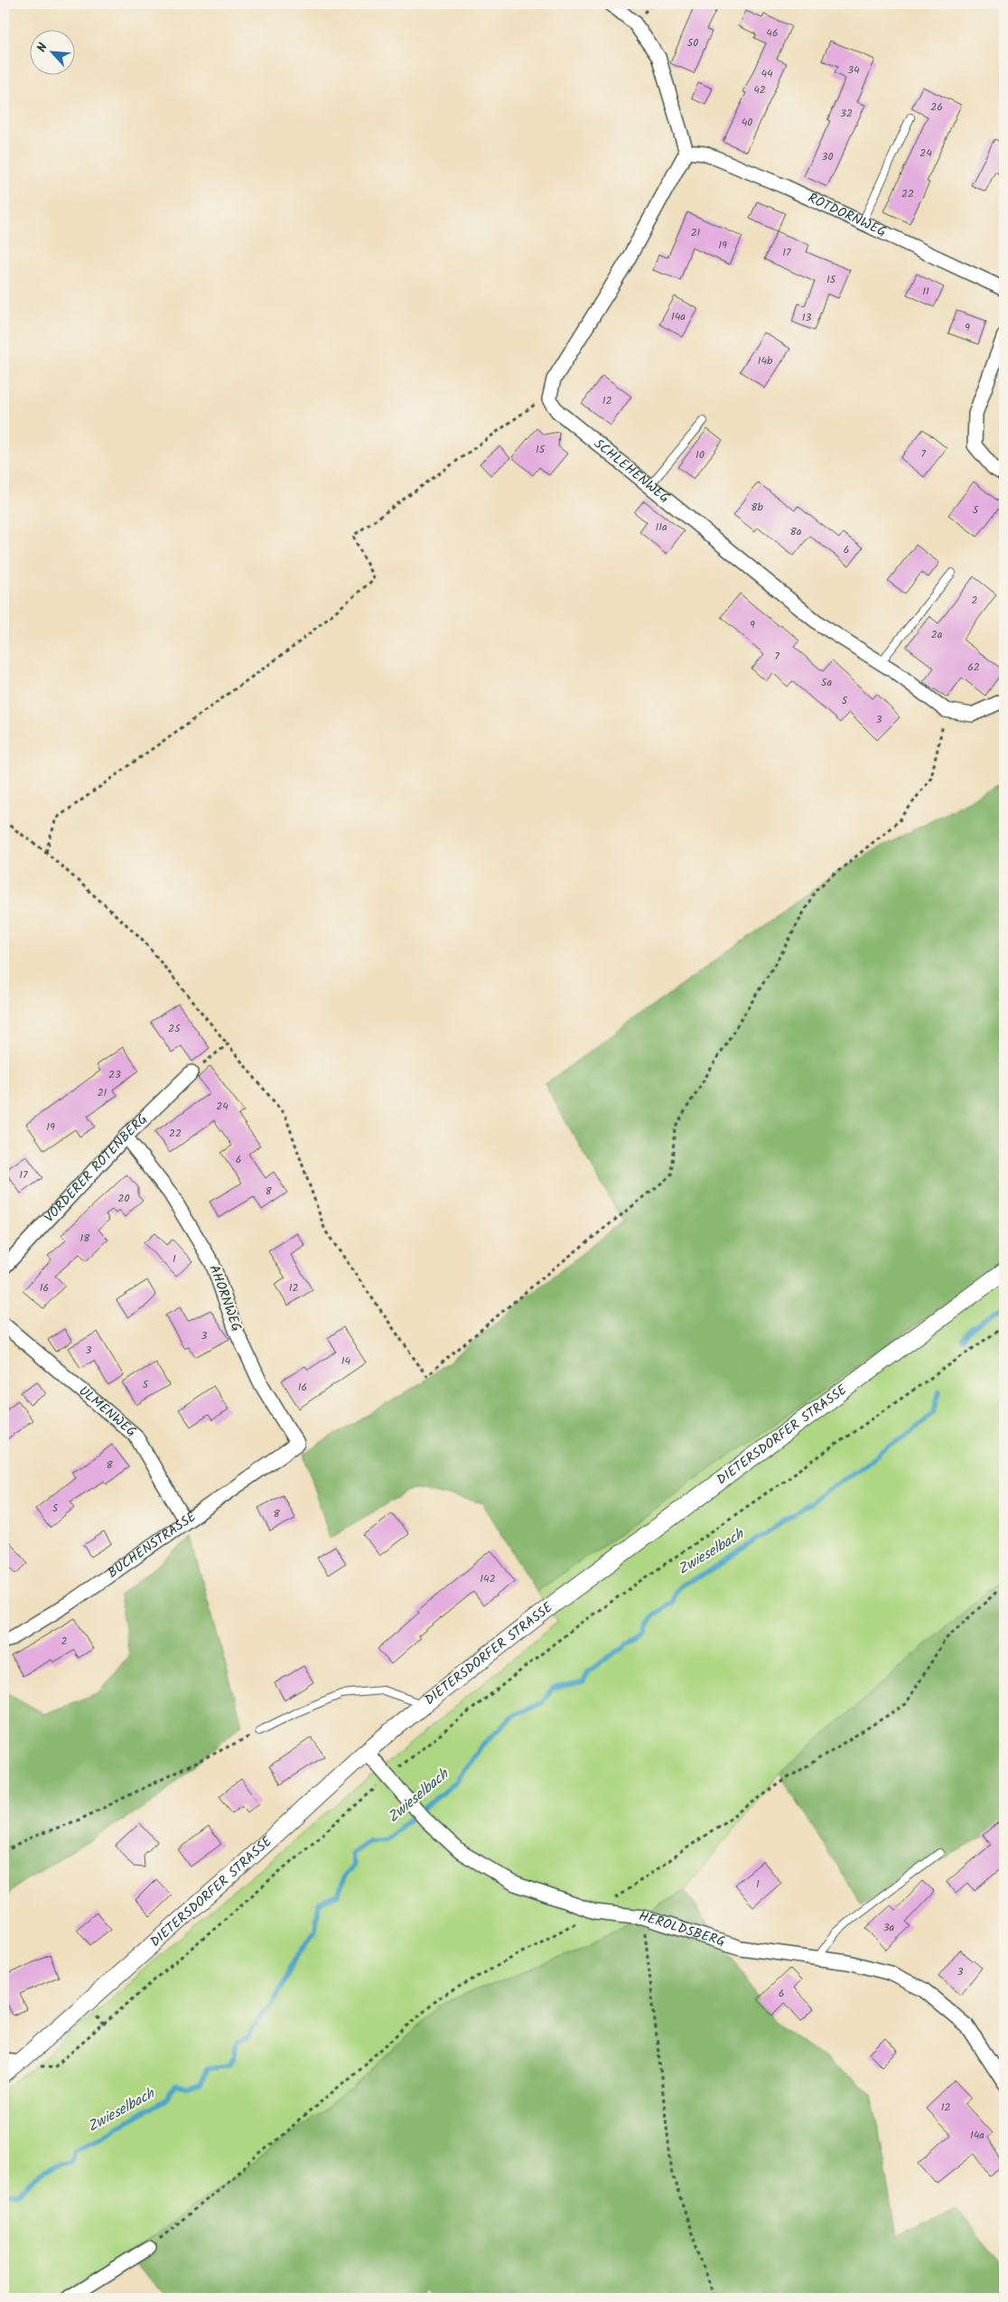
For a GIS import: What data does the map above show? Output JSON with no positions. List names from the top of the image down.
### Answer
{
  "streets": {
    "street": [
      "ROTDORNWEG",
      "SCHLEHENWEG",
      "VORDERER ROTENBERG",
      "AHORNWEG",
      "ULMENWEG",
      "DIETERSDORFER STRASSE",
      "BUCHENSTRASSE",
      "HEROLDSBERG"
    ]
  },
  "crossings": [
    ["VORDERER ROTENBERG", "AHORNWEG"],
    ["AHORNWEG", "BUCHENSTRASSE"],
    ["ULMENWEG", "BUCHENSTRASSE"],
    ["DIETERSDORFER STRASSE", "HEROLDSBERG"]
  ],
  "water": ["Zwieselbach"],
  "house_numbers": [
    "46",
    "50",
    "34",
    "44",
    "42",
    "26",
    "32",
    "40",
    "24",
    "30",
    "22",
    "21",
    "19",
    "17",
    "15",
    "11",
    "14a",
    "13",
    "9",
    "14b",
    "12",
    "15",
    "7",
    "10",
    "8b",
    "5",
    "11a",
    "8a",
    "6",
    "2",
    "9",
    "2a",
    "7",
    "62",
    "5a",
    "5",
    "3",
    "25",
    "23",
    "21",
    "24",
    "19",
    "22",
    "6",
    "17",
    "8",
    "20",
    "18",
    "1",
    "16",
    "12",
    "3",
    "3",
    "14",
    "5",
    "16",
    "8",
    "5",
    "8",
    "142",
    "2",
    "1",
    "3a",
    "3",
    "6",
    "12",
    "14a"
  ],
  "north": "top left"
}
